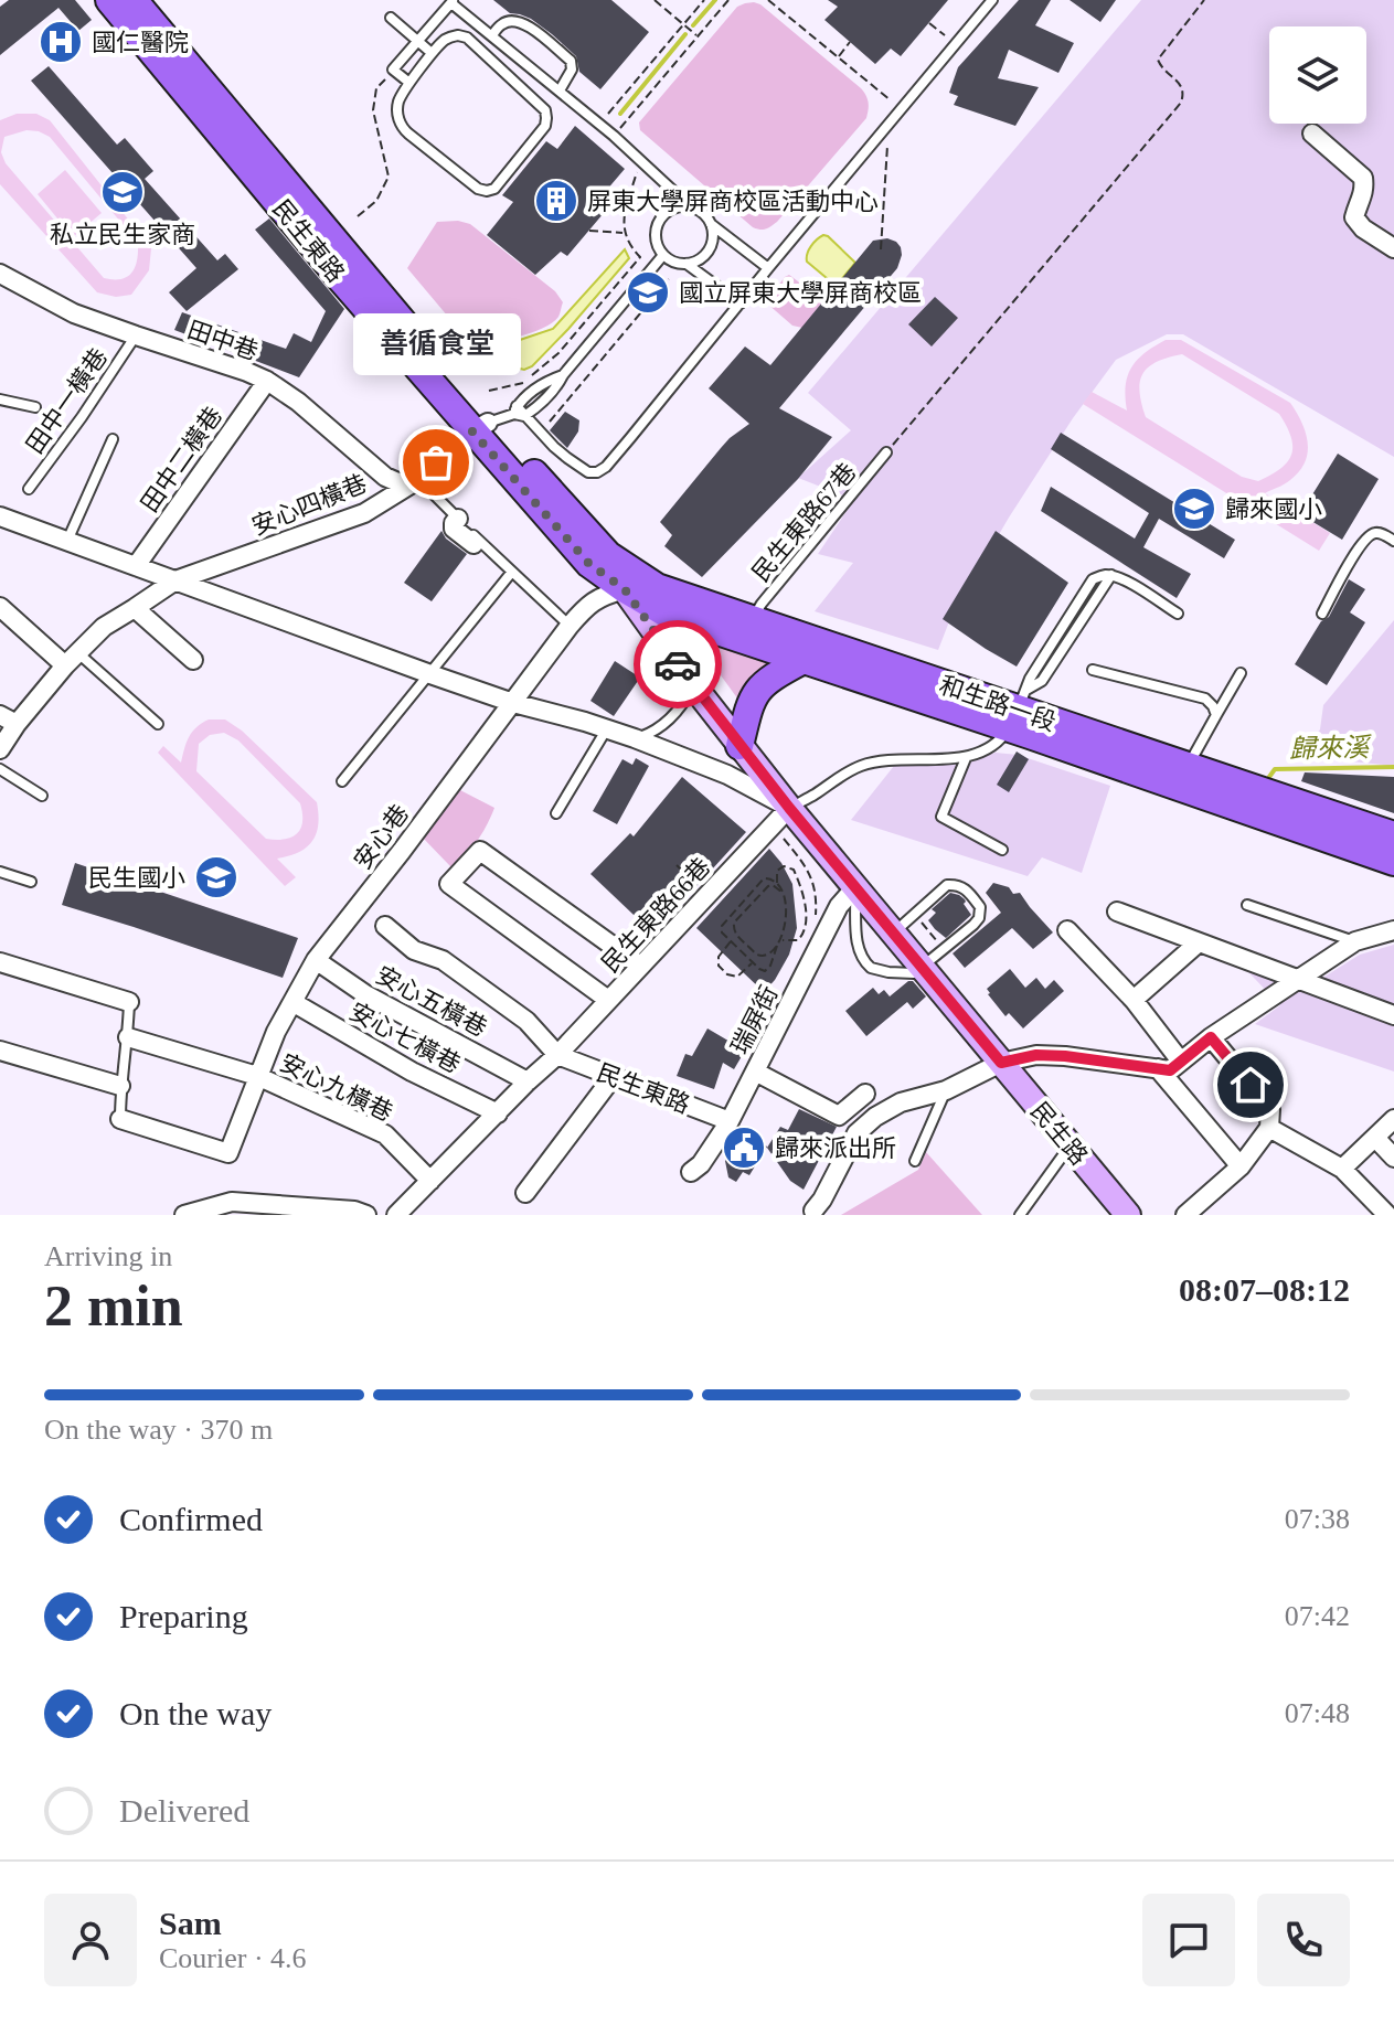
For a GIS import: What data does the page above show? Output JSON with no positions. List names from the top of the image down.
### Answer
{
  "streets": {
    "main road": ["民生東路", "和生路一段"],
    "street": [
      "田中巷",
      "田中二橫巷",
      "安心四橫巷",
      "安心巷",
      "民生東路66巷",
      "安心五橫巷",
      "瑞屏街",
      "安心七橫巷",
      "安心九橫巷",
      "民生路"
    ],
    "lane": ["田中一橫巷", "民生東路67巷"]
  },
  "crossings": [
    ["民生東路", "安心四橫巷"],
    ["民生東路", "和生路一段"],
    ["民生東路", "安心巷"],
    ["民生東路", "民生東路66巷"],
    ["民生東路", "瑞屏街"],
    ["民生東路", "民生路"],
    ["田中巷", "田中一橫巷"],
    ["田中巷", "田中二橫巷"],
    ["田中巷", "安心四橫巷"],
    ["民生東路67巷", "和生路一段"],
    ["和生路一段", "安心巷"],
    ["安心巷", "安心五橫巷"],
    ["安心巷", "安心七橫巷"],
    ["安心巷", "安心九橫巷"],
    ["民生東路66巷", "民生路"],
    ["瑞屏街", "民生路"]
  ],
  "water": ["歸來溪"],
  "places": {
    "hospital": ["國仁醫院"],
    "school or university": [
      "私立民生家商",
      "國立屏東大學屏商校區",
      "歸來國小",
      "民生國小"
    ],
    "building": ["屏東大學屏商校區活動中心"],
    "other": ["善循食堂"],
    "public building": ["歸來派出所"]
  },
  "page": {
    "bubble": "善循食堂",
    "heading": ["2 min", "Arriving in", "08:07–08:12"],
    "panel": ["Sam", "Courier · 4.6"],
    "bar": "On the way · 370 m",
    "list": [
      ["Confirmed", "07:38"],
      ["Preparing", "07:42"],
      ["On the way", "07:48"],
      "Delivered"
    ]
  }
}
